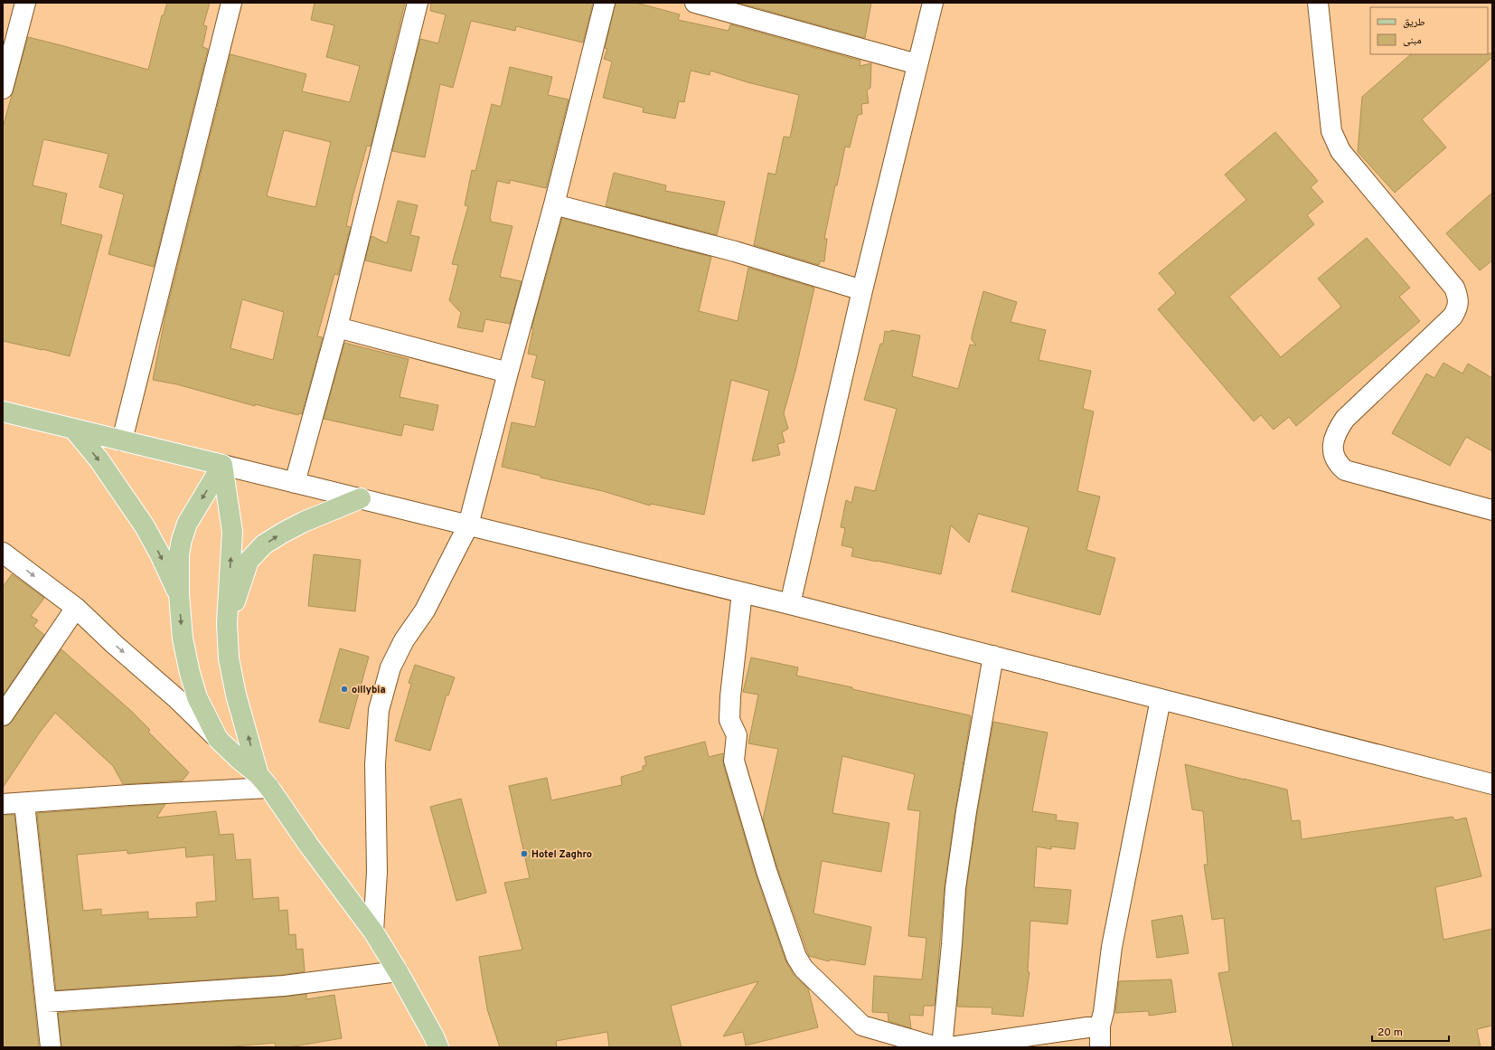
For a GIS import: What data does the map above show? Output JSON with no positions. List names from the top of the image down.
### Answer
{
  "places": ["oillybia", "Hotel Zaghro"],
  "legend": ["طريق", "مبنى"],
  "scale_bar": "20 m"
}
